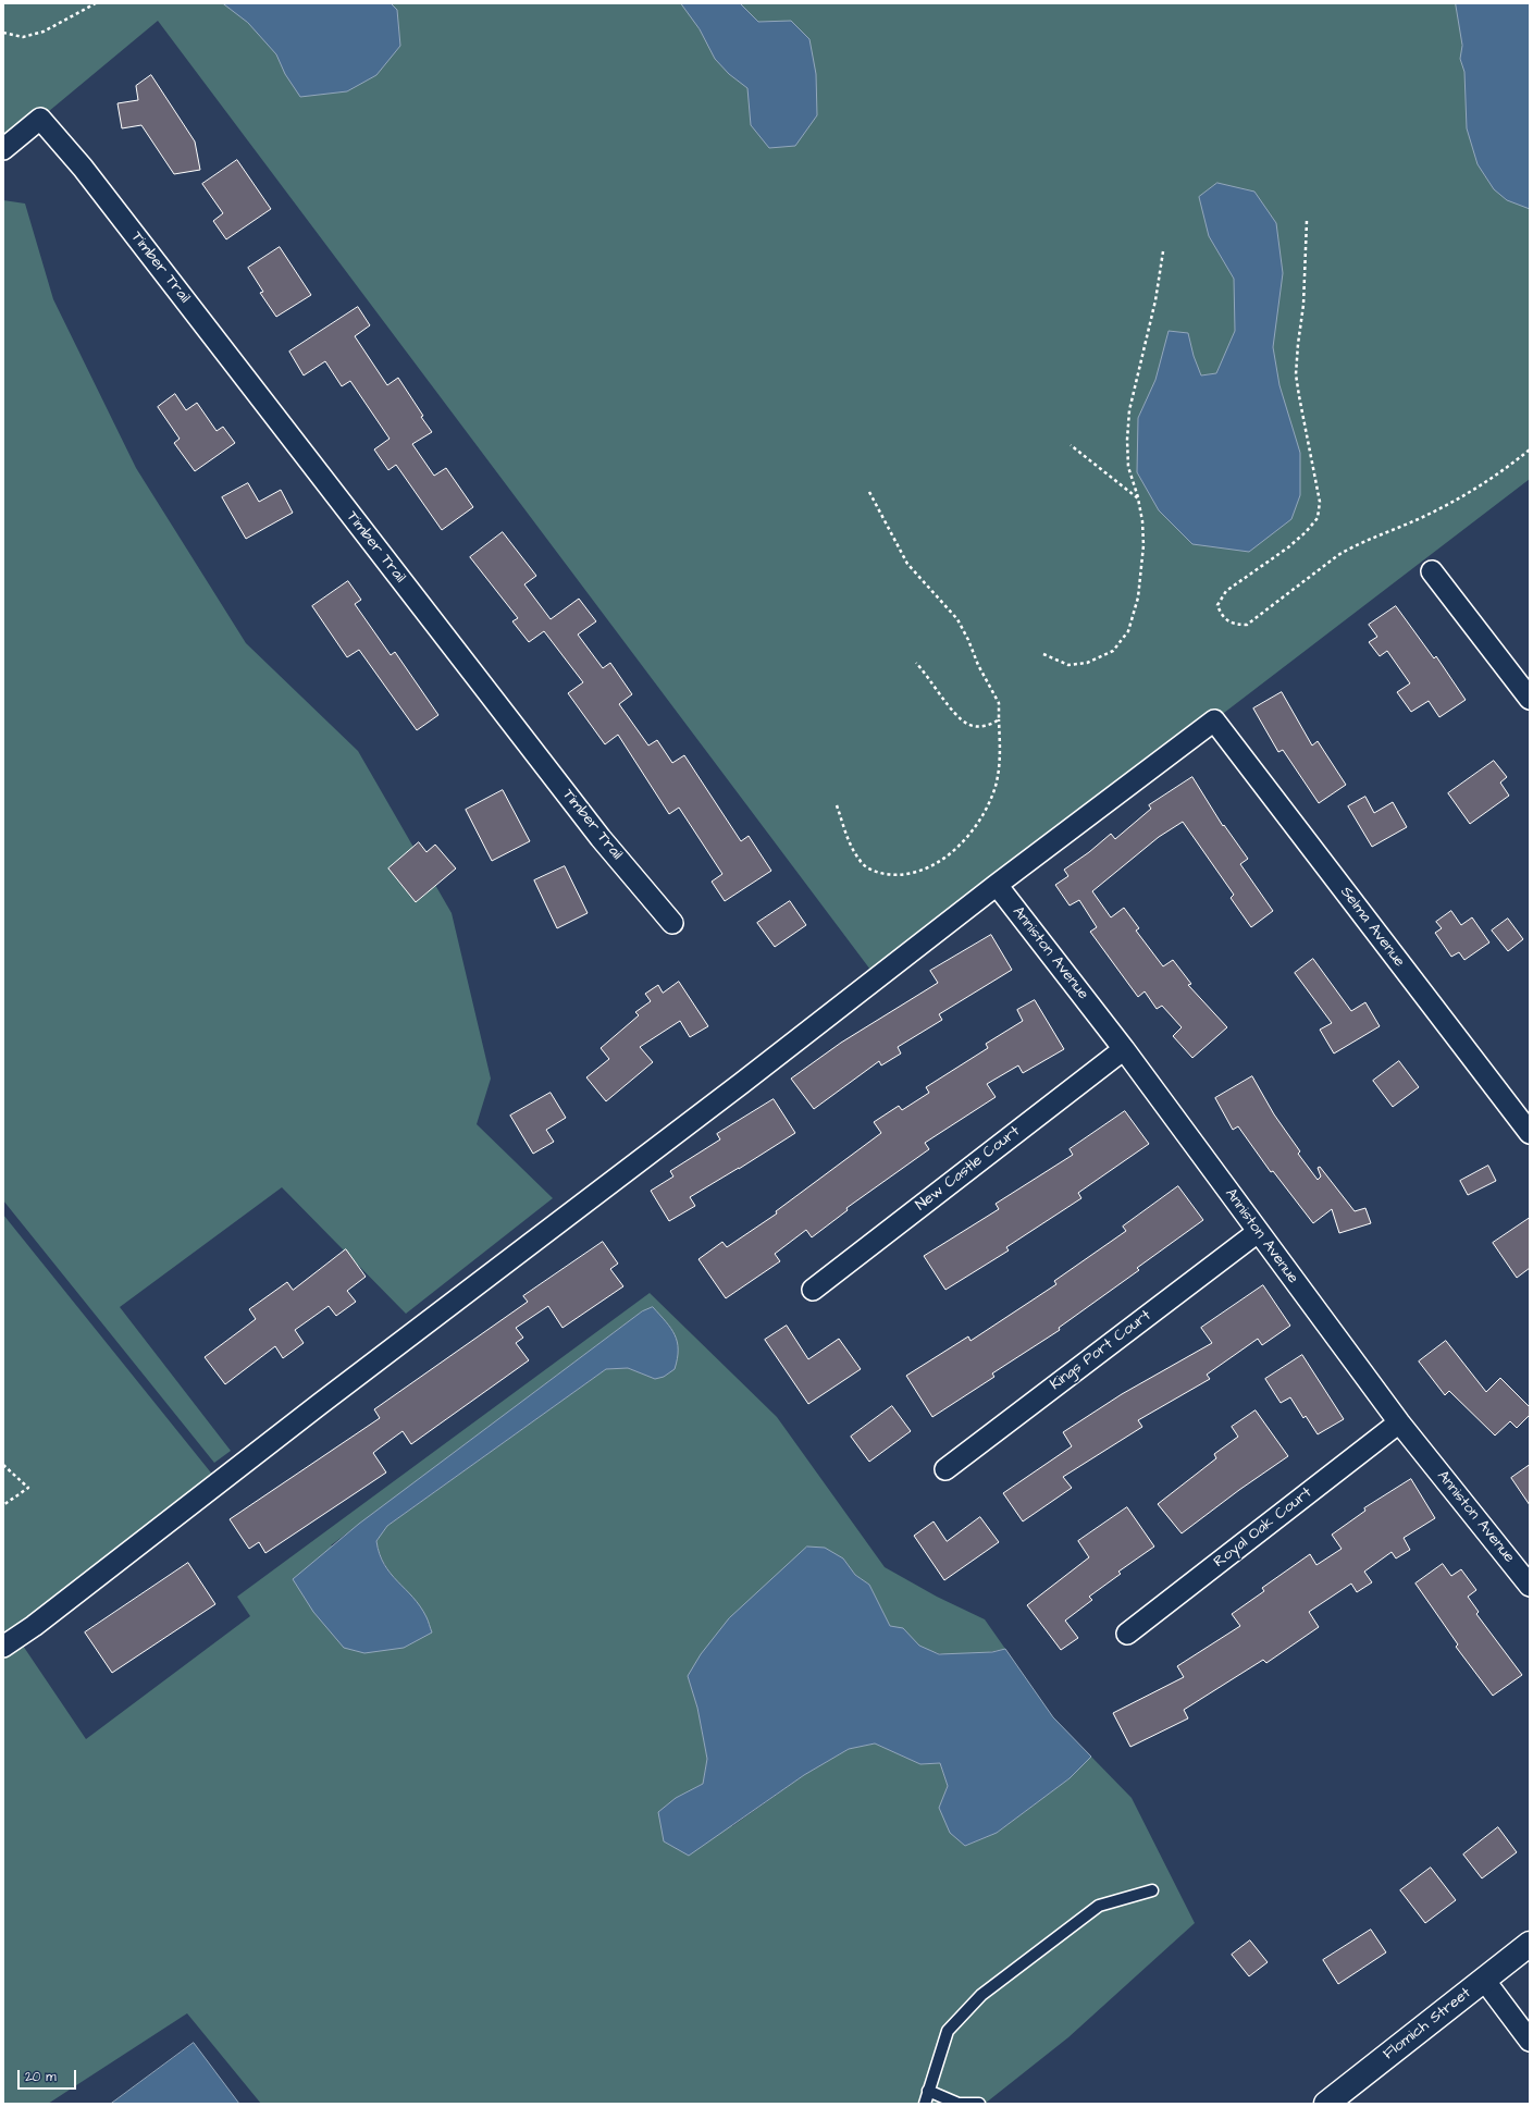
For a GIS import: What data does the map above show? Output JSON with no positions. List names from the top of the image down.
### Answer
{
  "streets": {
    "street": [
      "Timber Trail",
      "Selma Avenue",
      "Anniston Avenue",
      "New Castle Court",
      "Kings Port Court",
      "Royal Oak Court",
      "Flomich Street"
    ]
  },
  "crossings": [
    ["Selma Avenue", "Anniston Avenue"],
    ["Anniston Avenue", "New Castle Court"],
    ["Anniston Avenue", "Kings Port Court"],
    ["Anniston Avenue", "Royal Oak Court"]
  ],
  "scale_bar": "20 m"
}
